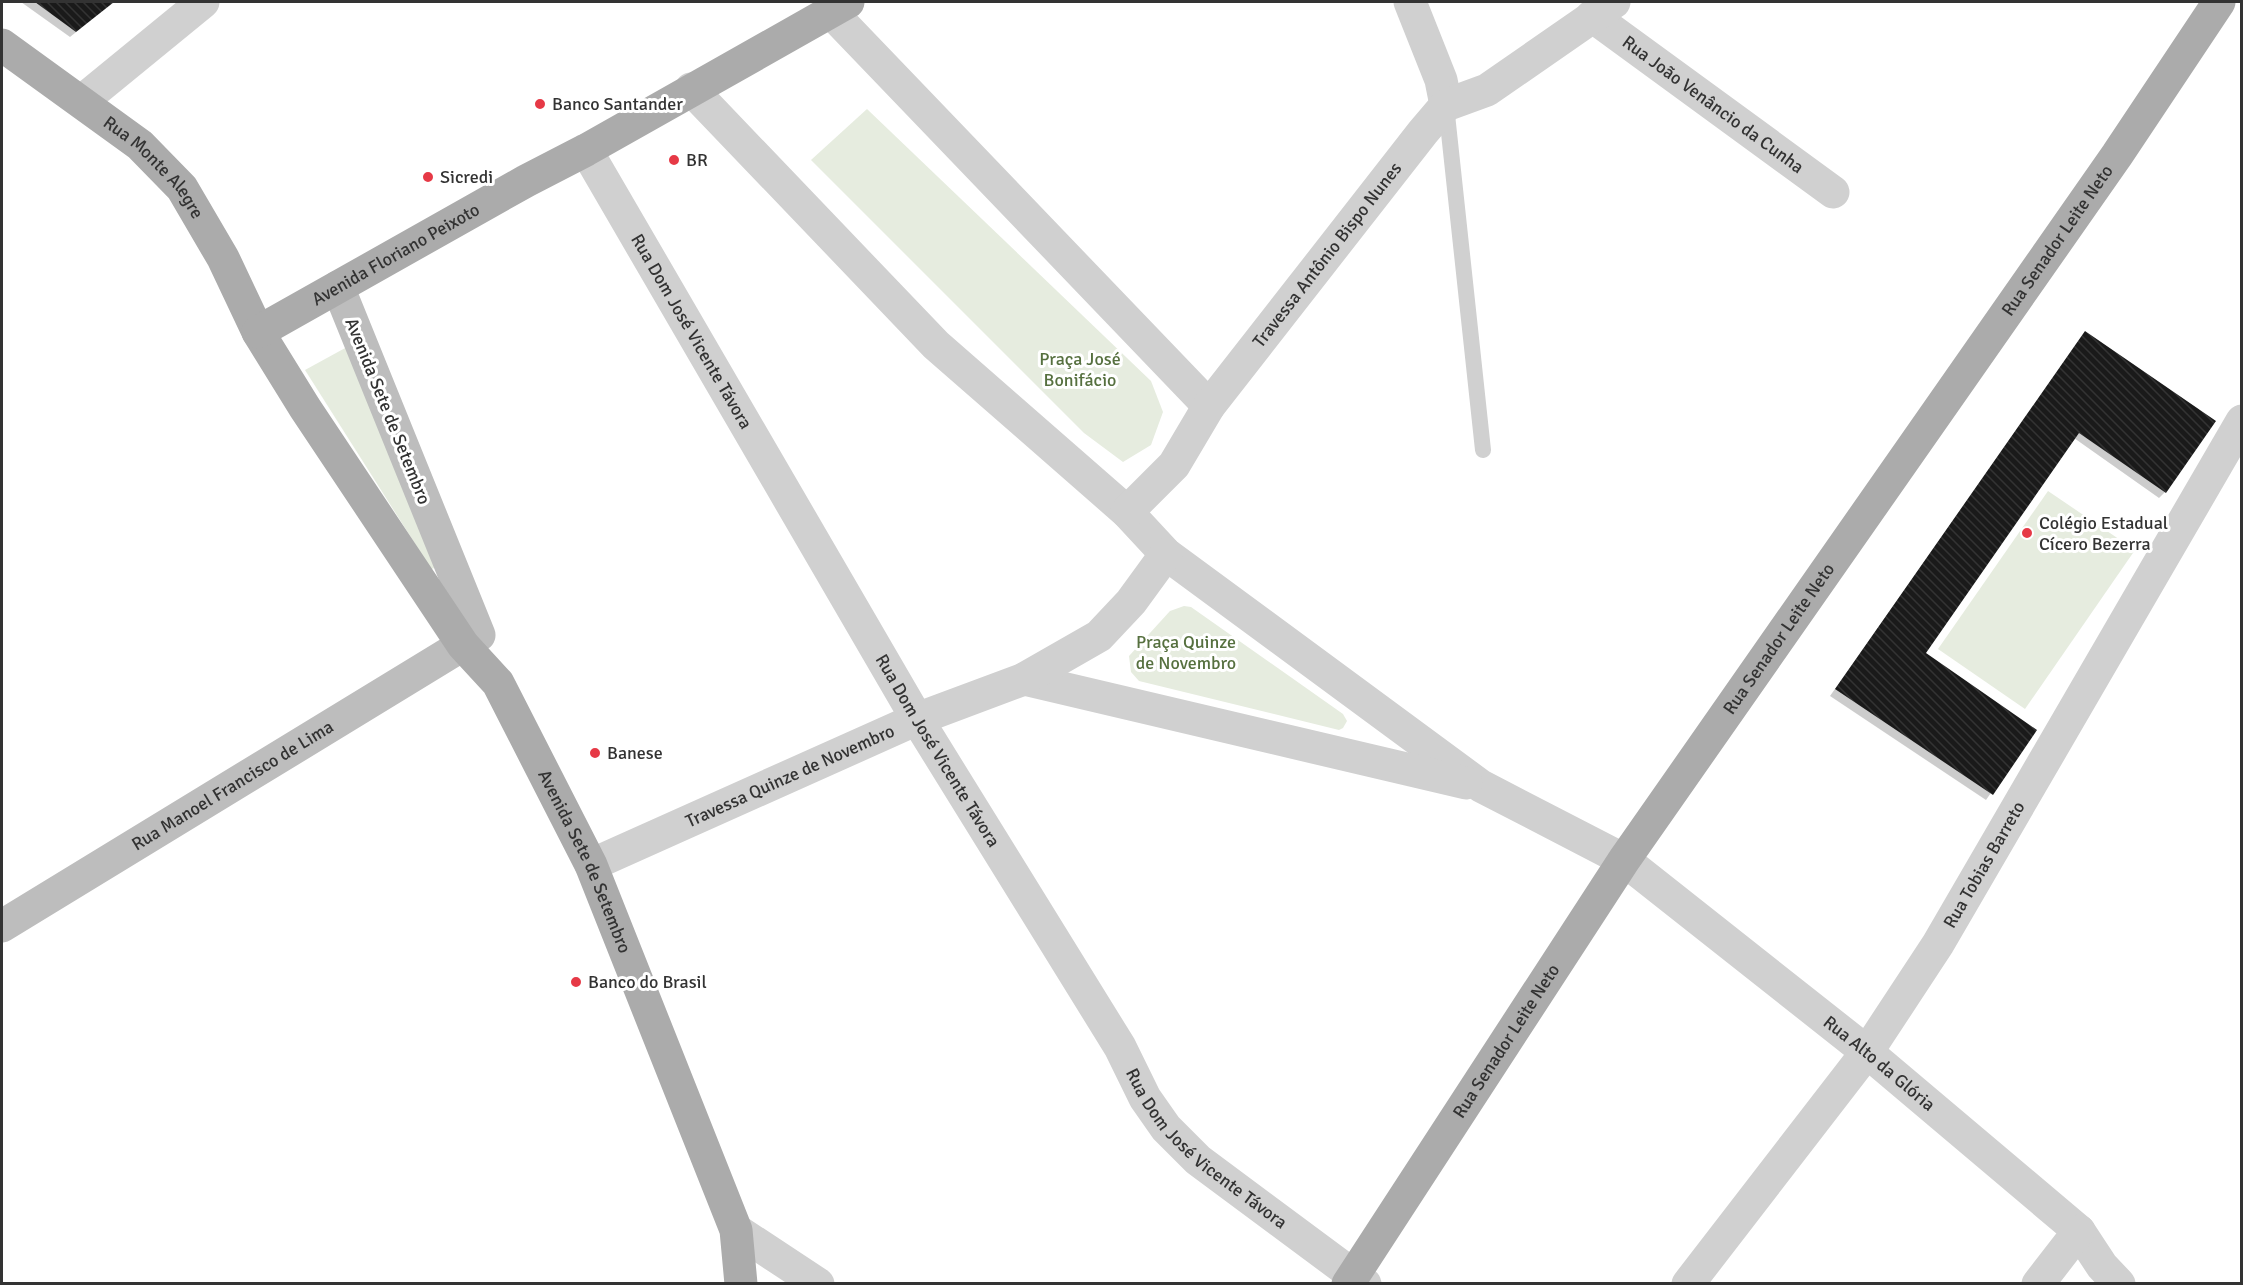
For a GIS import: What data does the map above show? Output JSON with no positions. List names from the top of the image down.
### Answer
{
  "streets": {
    "main road": [
      "Rua Monte Alegre",
      "Rua Senador Leite Neto",
      "Avenida Floriano Peixoto",
      "Avenida Sete de Setembro"
    ],
    "street": [
      "Rua João Venâncio da Cunha",
      "Travessa Antônio Bispo Nunes",
      "Rua Dom José Vicente Távora",
      "Travessa Quinze de Novembro",
      "Rua Manoel Francisco de Lima",
      "Rua Tobias Barreto",
      "Rua Alto da Glória"
    ]
  },
  "crossings": [
    ["Rua Monte Alegre", "Avenida Floriano Peixoto"],
    ["Rua Monte Alegre", "Avenida Sete de Setembro"],
    ["Rua Senador Leite Neto", "Rua Dom José Vicente Távora"],
    ["Rua Senador Leite Neto", "Rua Alto da Glória"],
    ["Avenida Floriano Peixoto", "Rua Dom José Vicente Távora"],
    ["Avenida Floriano Peixoto", "Avenida Sete de Setembro"],
    ["Rua Dom José Vicente Távora", "Travessa Quinze de Novembro"],
    ["Avenida Sete de Setembro", "Travessa Quinze de Novembro"],
    ["Avenida Sete de Setembro", "Rua Manoel Francisco de Lima"],
    ["Rua Tobias Barreto", "Rua Alto da Glória"]
  ],
  "parks": ["Praça José Bonifácio", "Praça Quinze de Novembro"],
  "places": [
    "Banco Santander",
    "BR",
    "Sicredi",
    "Colégio Estadual Cícero Bezerra",
    "Banese",
    "Banco do Brasil"
  ]
}
